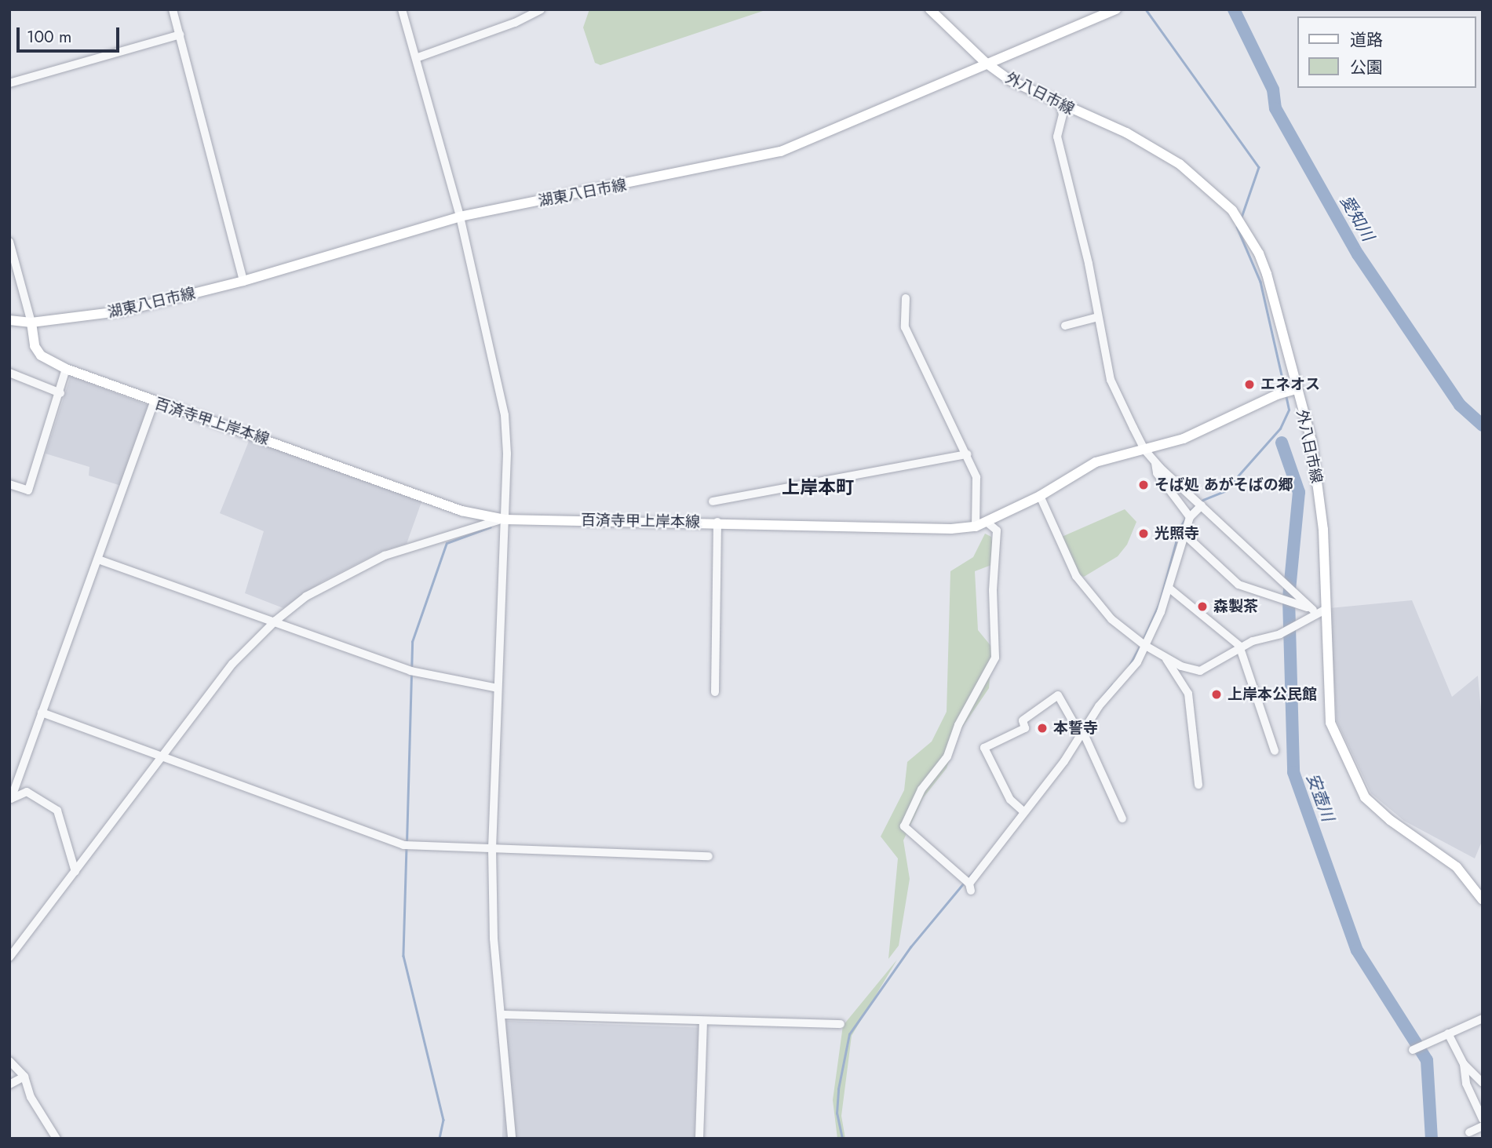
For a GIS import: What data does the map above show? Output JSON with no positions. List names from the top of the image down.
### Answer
{
  "streets": {
    "main road": ["外八日市線", "湖東八日市線", "百済寺甲上岸本線"]
  },
  "crossings": [
    ["外八日市線", "湖東八日市線"],
    ["外八日市線", "百済寺甲上岸本線"],
    ["湖東八日市線", "百済寺甲上岸本線"]
  ],
  "districts": ["上岸本町"],
  "water": ["愛知川", "安壺川"],
  "places": [
    "エネオス",
    "そば処 あがそばの郷",
    "光照寺",
    "森製茶",
    "上岸本公民館",
    "本誓寺"
  ],
  "legend": ["道路", "公園"],
  "scale_bar": "100 m"
}
